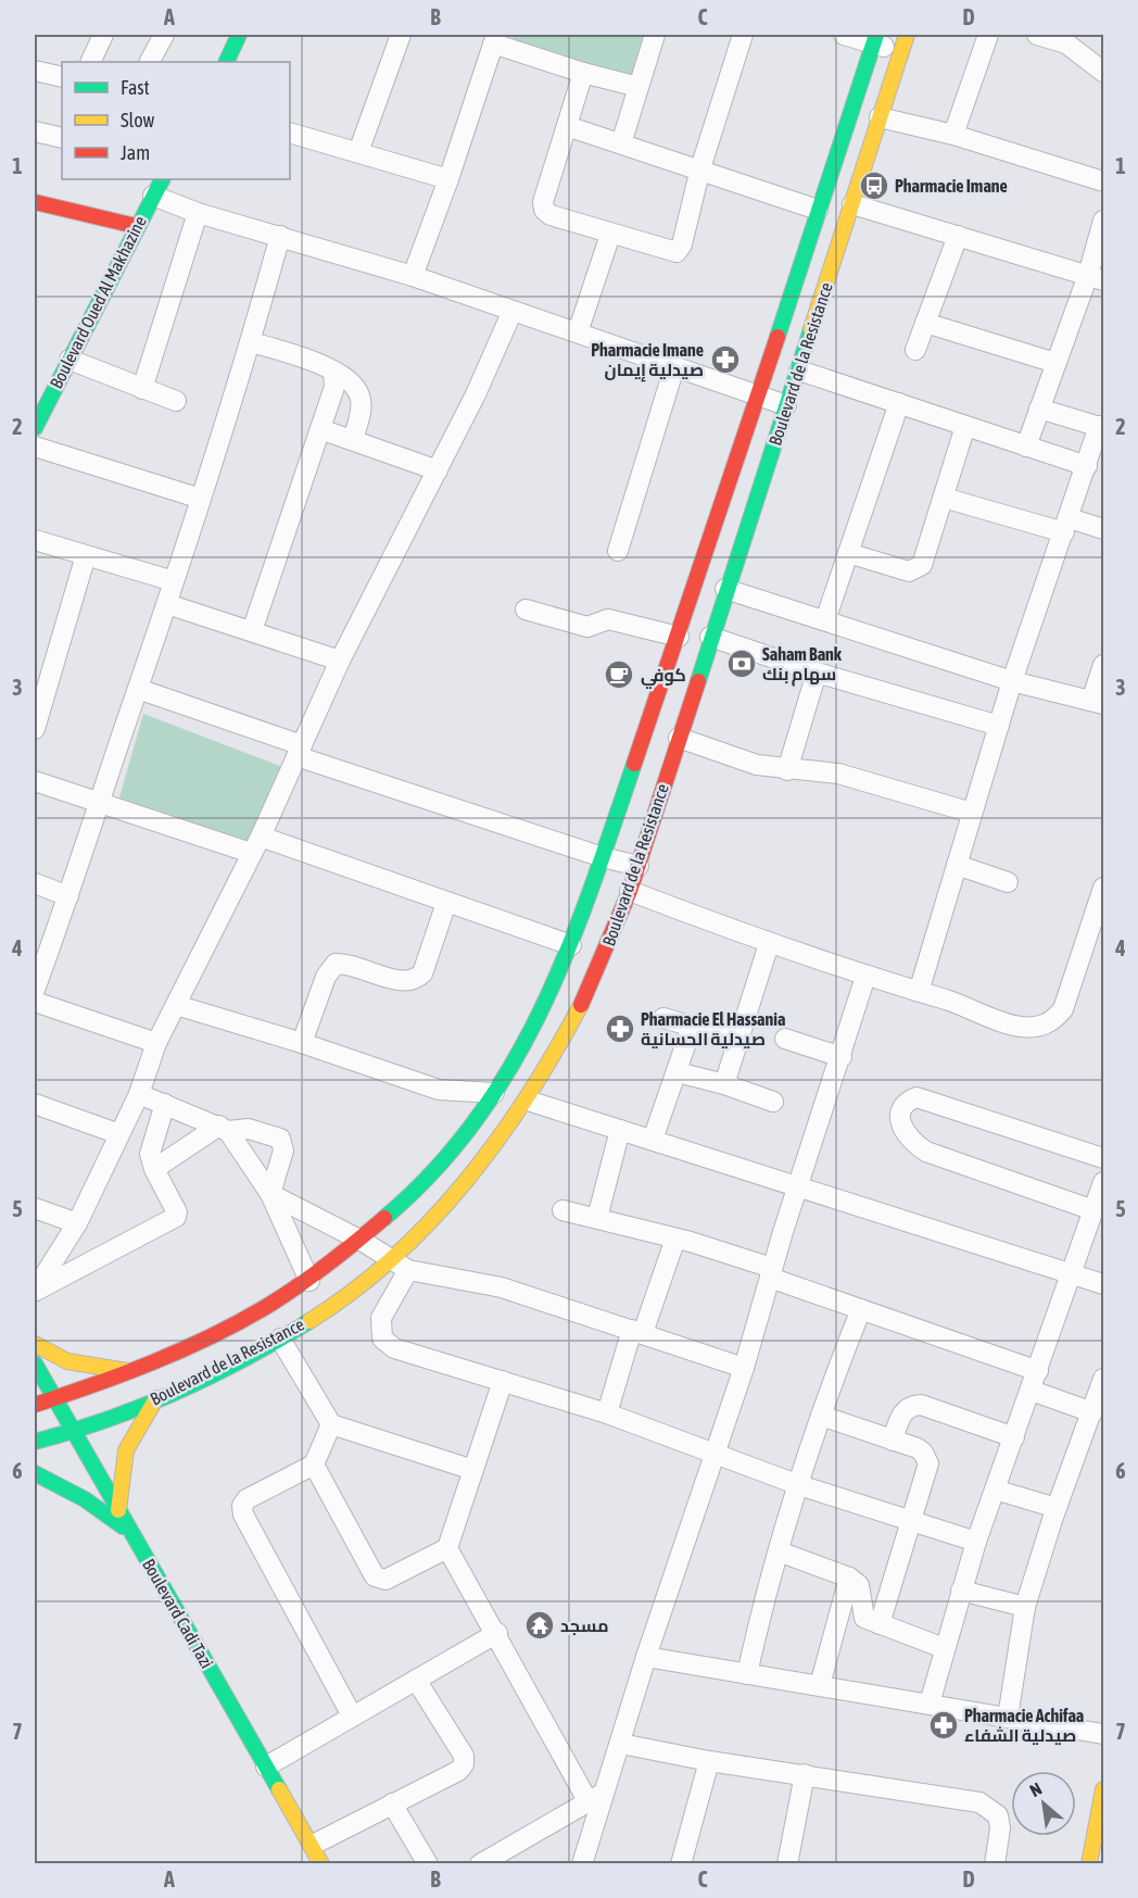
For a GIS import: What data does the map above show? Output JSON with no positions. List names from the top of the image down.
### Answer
{
  "streets": {
    "main road": ["Boulevard Oued Al Makhazine", "Boulevard de la Resistance", "Boulevard Cadi Tazi"]
  },
  "crossings": [
    ["Boulevard de la Resistance", "Boulevard Cadi Tazi"]
  ],
  "places": {
    "bus stop": ["Pharmacie Imane"],
    "pharmacy": ["Pharmacie Imane صيدلية إيمان", "Pharmacie El Hassania صيدلية الحسانية", "Pharmacie Achifaa صيدلية الشفاء"],
    "bank": ["Saham Bank سهام بنك"],
    "cafe": ["كوفي"],
    "temple": ["مسجد"]
  },
  "legend": ["Fast", "Slow", "Jam"],
  "north": "top left",
  "grid": {
    "columns": [
      "A",
      "B",
      "C",
      "D"
    ],
    "rows": [
      "1",
      "2",
      "3",
      "4",
      "5",
      "6",
      "7"
    ]
  }
}
